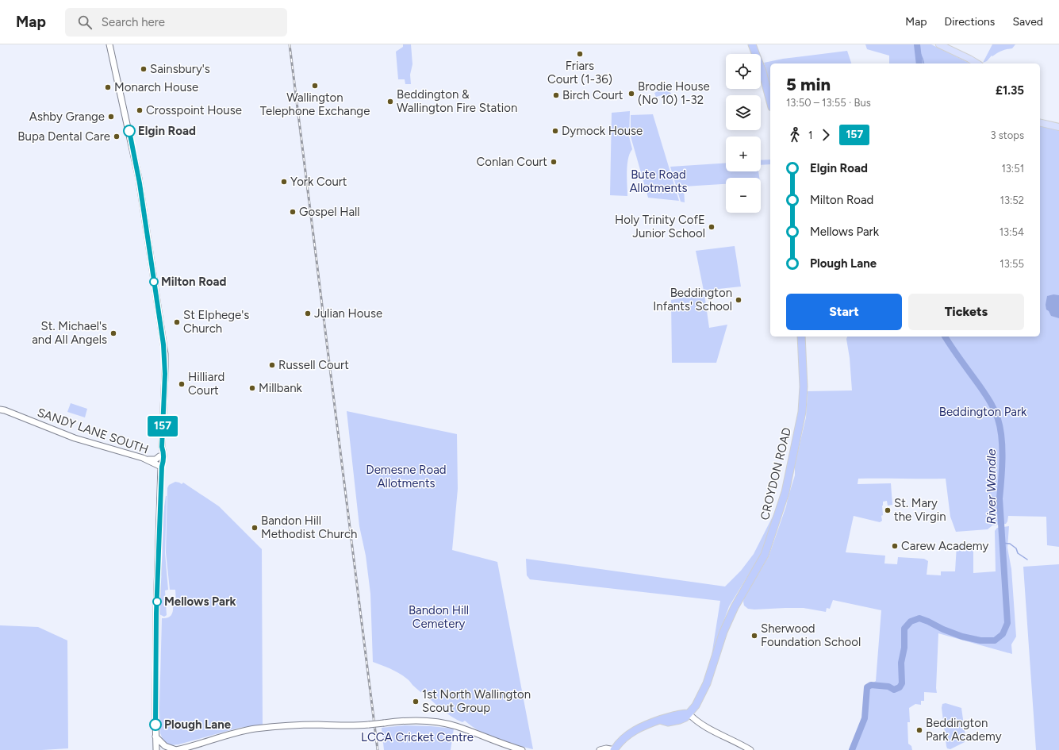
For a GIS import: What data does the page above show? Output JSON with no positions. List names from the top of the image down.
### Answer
{
  "streets": {
    "highway": ["CROYDON ROAD"],
    "main road": ["SANDY LANE SOUTH"]
  },
  "water": ["River Wandle"],
  "parks": [
    "Bute Road Allotments",
    "Beddington Park",
    "Demesne Road Allotments",
    "Bandon Hill Cemetery",
    "LCCA Cricket Centre"
  ],
  "places": [
    "Friars Court (1-36)",
    "Sainsbury's",
    "Wallington Telephone Exchange",
    "Monarch House",
    "Brodie House (No 10) 1-32",
    "Birch Court",
    "Beddington & Wallington Fire Station",
    "Crosspoint House",
    "Ashby Grange",
    "Elgin Road",
    "Dymock House",
    "Bupa Dental Care",
    "Conlan Court",
    "York Court",
    "Gospel Hall",
    "Holy Trinity CofE Junior School",
    "Milton Road",
    "Beddington Infants' School",
    "Julian House",
    "St Elphege's Church",
    "St. Michael's and All Angels",
    "Russell Court",
    "Hilliard Court",
    "Millbank",
    "St. Mary the Virgin",
    "Bandon Hill Methodist Church",
    "Carew Academy",
    "Mellows Park",
    "Sherwood Foundation School",
    "1st North Wallington Scout Group",
    "Plough Lane",
    "Beddington Park Academy"
  ],
  "lines": ["bus line 157"],
  "page": {
    "header": "Map",
    "search": "Search here",
    "nav": ["Map", "Directions", "Saved"],
    "on_map": "157",
    "map_buttons": ["+", "−"],
    "heading": ["5 min", "13:50 – 13:55 · Bus", "£1.35"],
    "legs": ["1", "157", "3 stops"],
    "list": [
      {
        "name": "Elgin Road",
        "value": "13:51"
      },
      {
        "name": "Milton Road",
        "value": "13:52"
      },
      {
        "name": "Mellows Park",
        "value": "13:54"
      },
      {
        "name": "Plough Lane",
        "value": "13:55"
      }
    ],
    "buttons": ["Start", "Tickets"]
  }
}
